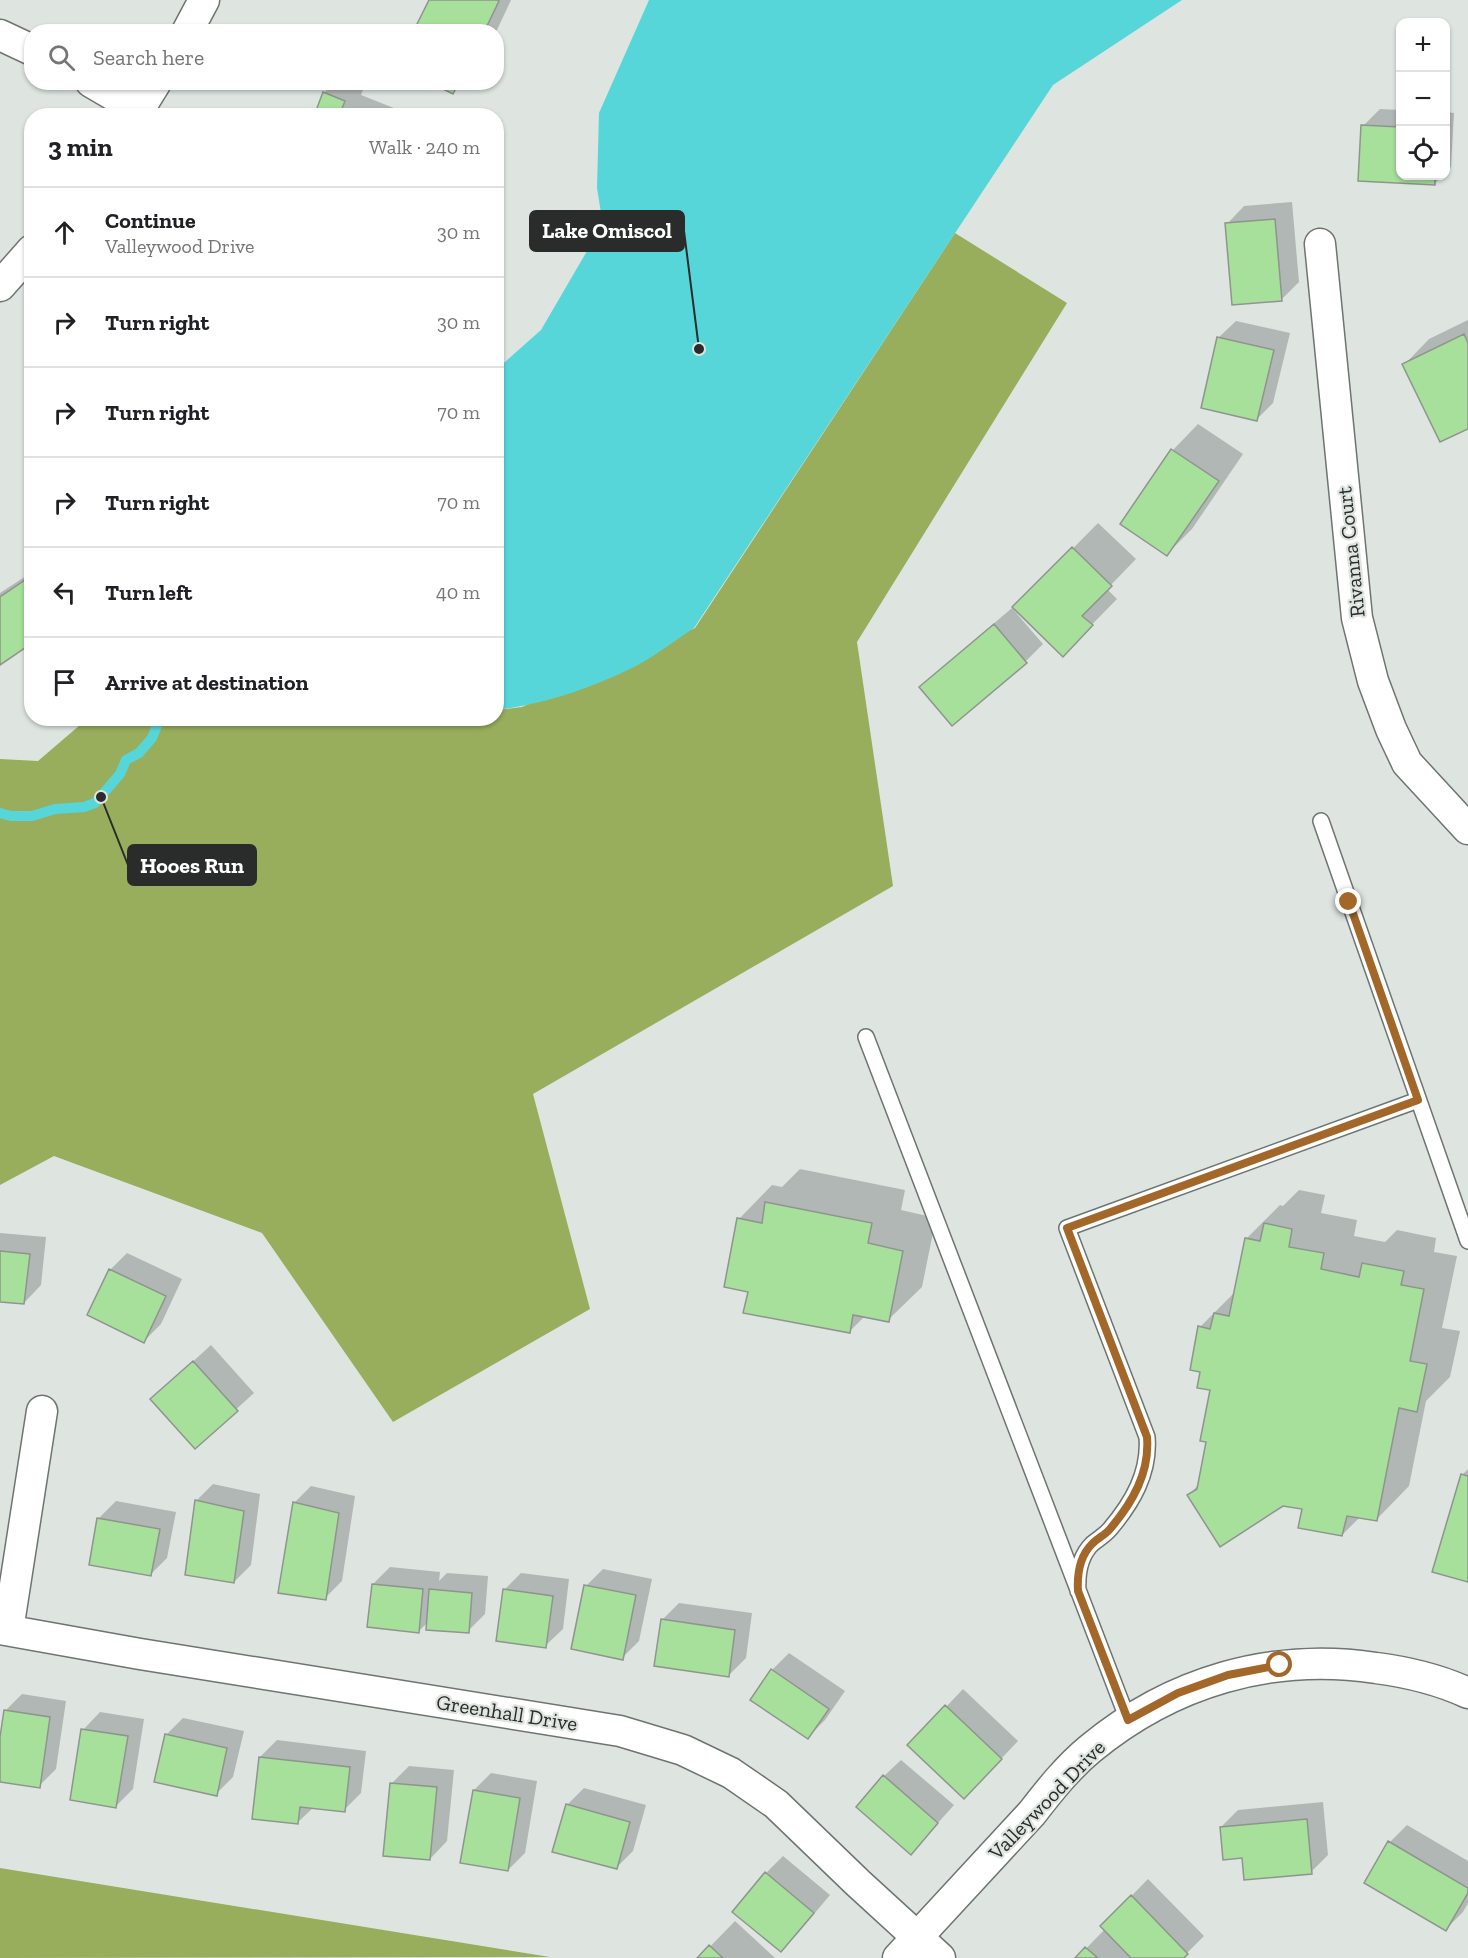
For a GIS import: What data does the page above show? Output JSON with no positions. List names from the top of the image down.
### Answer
{
  "streets": {
    "street": ["Rivanna Court", "Greenhall Drive", "Valleywood Drive"]
  },
  "crossings": [
    ["Greenhall Drive", "Valleywood Drive"]
  ],
  "places": ["Lake Omiscol", "Hooes Run"],
  "page": {
    "map_buttons": ["+", "−"],
    "search": "Search here",
    "heading": ["3 min", "Walk · 240 m"],
    "list": [
      ["Continue", "Valleywood Drive", "30 m"],
      ["Turn right", "30 m"],
      ["Turn right", "70 m"],
      ["Turn right", "70 m"],
      ["Turn left", "40 m"],
      "Arrive at destination"
    ]
  }
}
